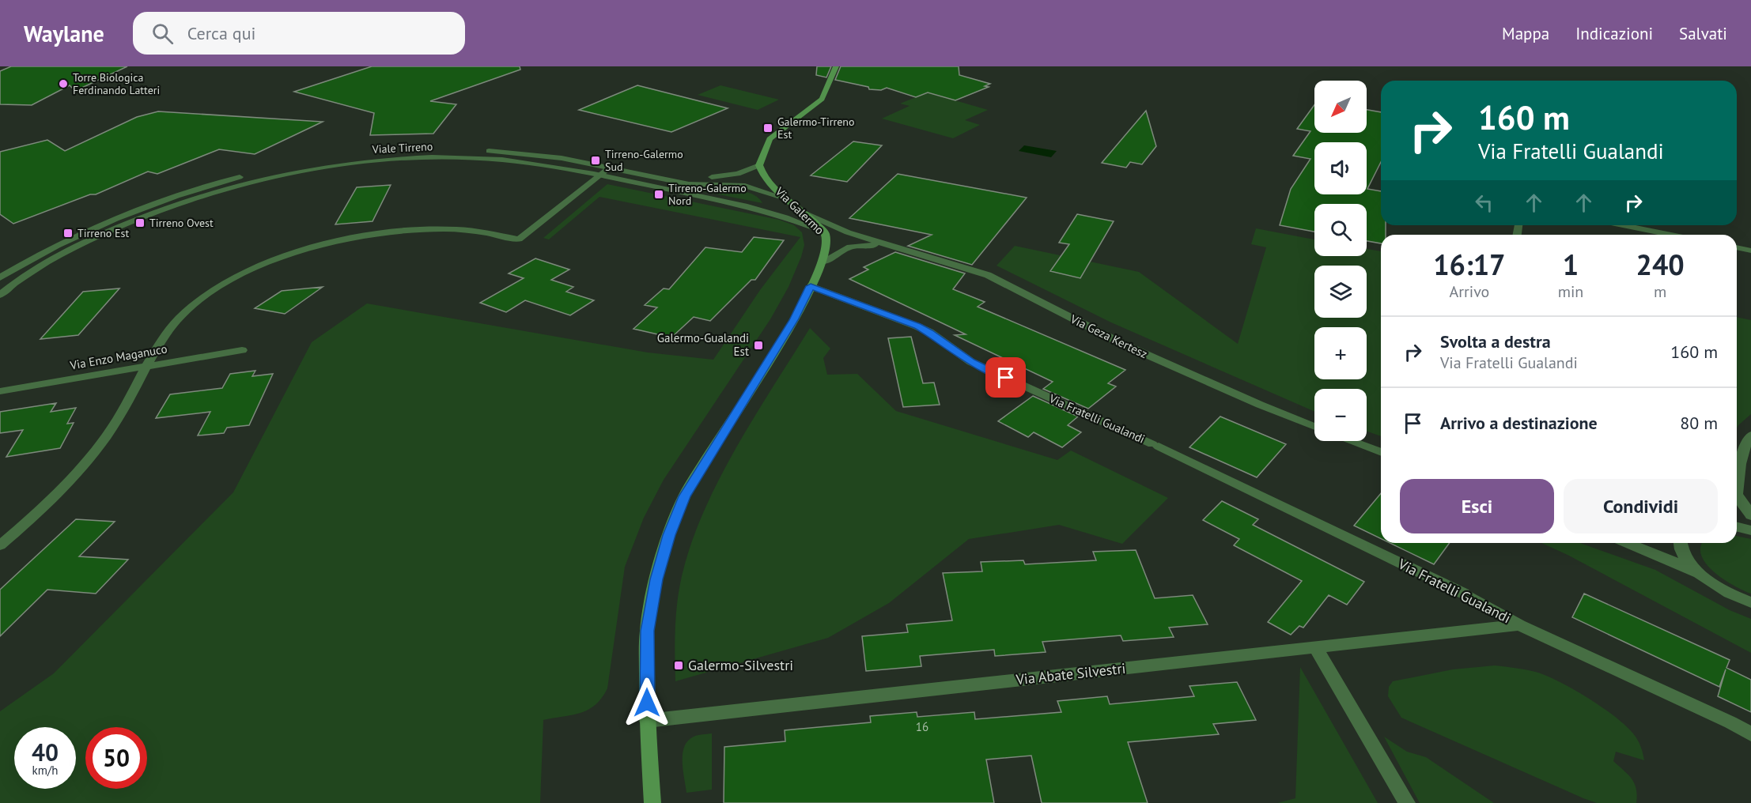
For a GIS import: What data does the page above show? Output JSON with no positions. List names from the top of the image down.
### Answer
{
  "streets": {
    "main road": ["Via Galermo"],
    "street": [
      "Viale Tirreno",
      "Via Geza Kertesz",
      "Via Enzo Maganuco",
      "Via Fratelli Gualandi",
      "Via Abate Silvestri"
    ]
  },
  "crossings": [
    ["Viale Tirreno", "Via Galermo"],
    ["Via Galermo", "Via Fratelli Gualandi"],
    ["Via Galermo", "Via Abate Silvestri"],
    ["Via Fratelli Gualandi", "Via Abate Silvestri"]
  ],
  "places": {
    "other": ["Torre Biologica Ferdinando Latteri"],
    "transit": [
      "Galermo-Tirreno Est",
      "Tirreno-Galermo Sud",
      "Tirreno-Galermo Nord",
      "Tirreno Ovest",
      "Tirreno Est",
      "Galermo-Gualandi Est",
      "Galermo-Silvestri"
    ]
  },
  "house_numbers": ["16"],
  "north": "bottom left",
  "page": {
    "header": "Waylane",
    "search": "Cerca qui",
    "nav": ["Mappa", "Indicazioni", "Salvati"],
    "map_buttons": ["+", "−"],
    "turn": ["160 m", "Via Fratelli Gualandi"],
    "eta": [
      "16:17",
      "Arrivo",
      "1",
      "min",
      "240",
      "m"
    ],
    "list": [
      {
        "name": "Svolta a destra",
        "note": "Via Fratelli Gualandi",
        "value": "160 m"
      },
      {
        "name": "Arrivo a destinazione",
        "value": "80 m"
      }
    ],
    "buttons": ["Esci", "Condividi"],
    "speed": "40 km/h",
    "limit": "50"
  }
}
